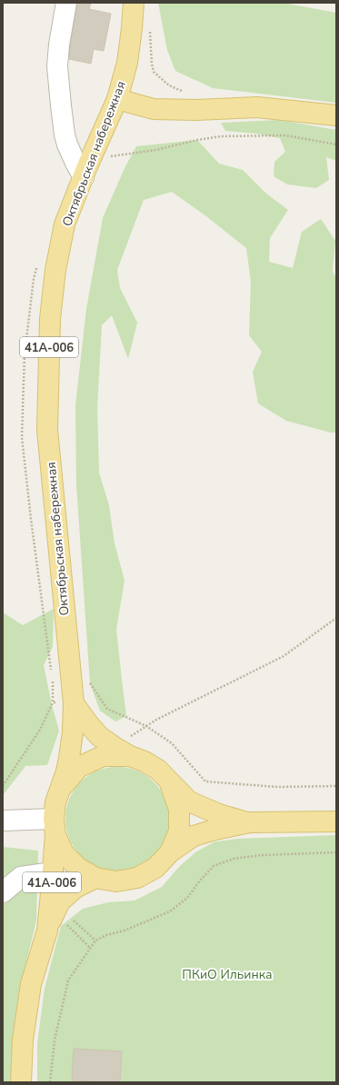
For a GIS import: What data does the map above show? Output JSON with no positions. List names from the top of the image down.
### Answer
{
  "streets": {
    "main road": ["Октябрьская набережная", "41А-006"]
  },
  "parks": ["ПКиО Ильинка"]
}
